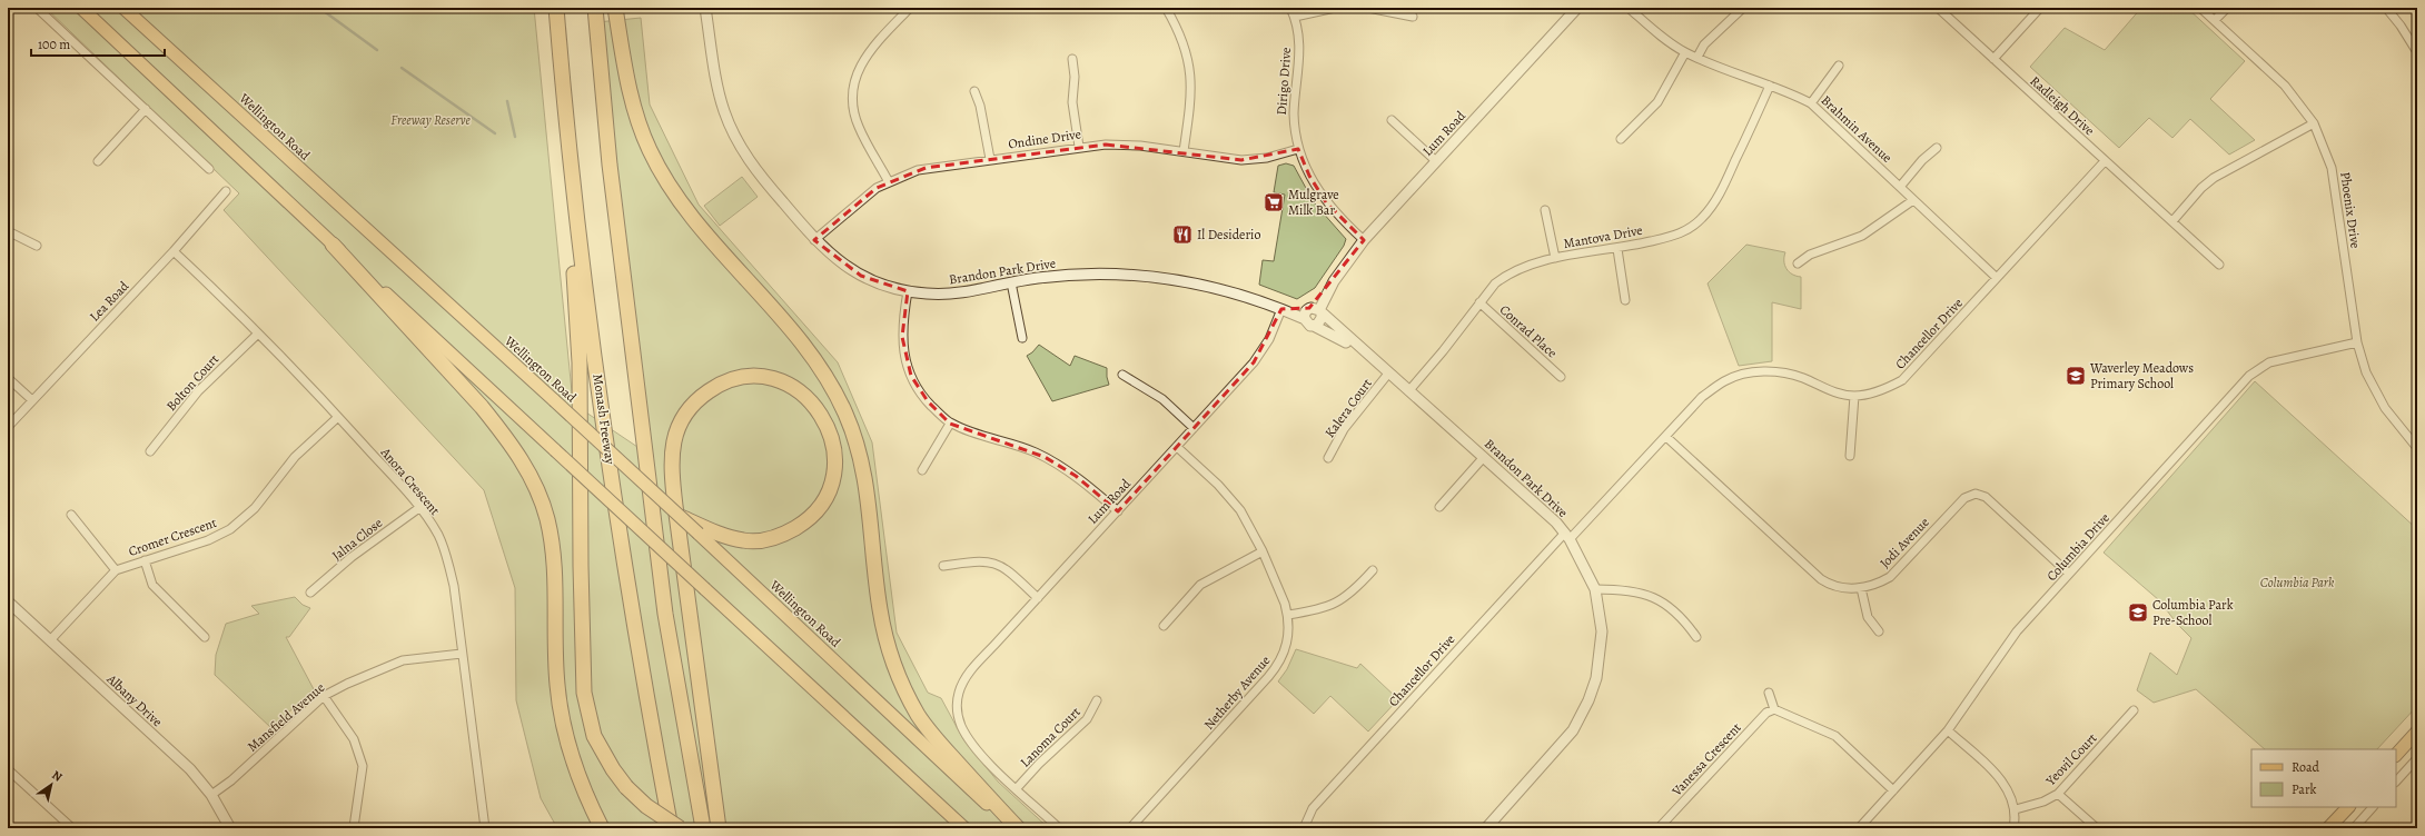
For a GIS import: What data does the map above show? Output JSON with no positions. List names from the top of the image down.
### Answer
{
  "streets": {
    "highway": ["Monash Freeway"],
    "main road": ["Wellington Road"],
    "street": [
      "Dirigo Drive",
      "Radleigh Drive",
      "Brahmin Avenue",
      "Lum Road",
      "Ondine Drive",
      "Phoenix Drive",
      "Mantova Drive",
      "Brandon Park Drive",
      "Lea Road",
      "Conrad Place",
      "Chancellor Drive",
      "Bolton Court",
      "Kalera Court",
      "Anora Crescent",
      "Cromer Crescent",
      "Jalna Close",
      "Jodi Avenue",
      "Columbia Drive",
      "Netherby Avenue",
      "Albany Drive",
      "Mansfield Avenue",
      "Lanoma Court",
      "Vanessa Crescent",
      "Yeovil Court"
    ]
  },
  "crossings": [
    ["Dirigo Drive", "Lum Road"],
    ["Dirigo Drive", "Ondine Drive"],
    ["Radleigh Drive", "Chancellor Drive"],
    ["Brahmin Avenue", "Mantova Drive"],
    ["Brahmin Avenue", "Chancellor Drive"],
    ["Lum Road", "Brandon Park Drive"],
    ["Lum Road", "Netherby Avenue"],
    ["Lum Road", "Lanoma Court"],
    ["Ondine Drive", "Brandon Park Drive"],
    ["Phoenix Drive", "Columbia Drive"],
    ["Mantova Drive", "Brandon Park Drive"],
    ["Mantova Drive", "Conrad Place"],
    ["Brandon Park Drive", "Chancellor Drive"],
    ["Brandon Park Drive", "Kalera Court"],
    ["Lea Road", "Anora Crescent"],
    ["Chancellor Drive", "Jodi Avenue"],
    ["Bolton Court", "Anora Crescent"],
    ["Anora Crescent", "Cromer Crescent"],
    ["Anora Crescent", "Jalna Close"],
    ["Anora Crescent", "Mansfield Avenue"],
    ["Cromer Crescent", "Albany Drive"],
    ["Jodi Avenue", "Columbia Drive"],
    ["Albany Drive", "Mansfield Avenue"]
  ],
  "parks": ["Freeway Reserve", "Columbia Park"],
  "places": {
    "supermarket": ["Mulgrave Milk Bar"],
    "restaurant": ["Il Desiderio"],
    "school or university": ["Waverley Meadows Primary School", "Columbia Park Pre-School"]
  },
  "legend": ["Road", "Park"],
  "scale_bar": "100 m",
  "north": "top right"
}
